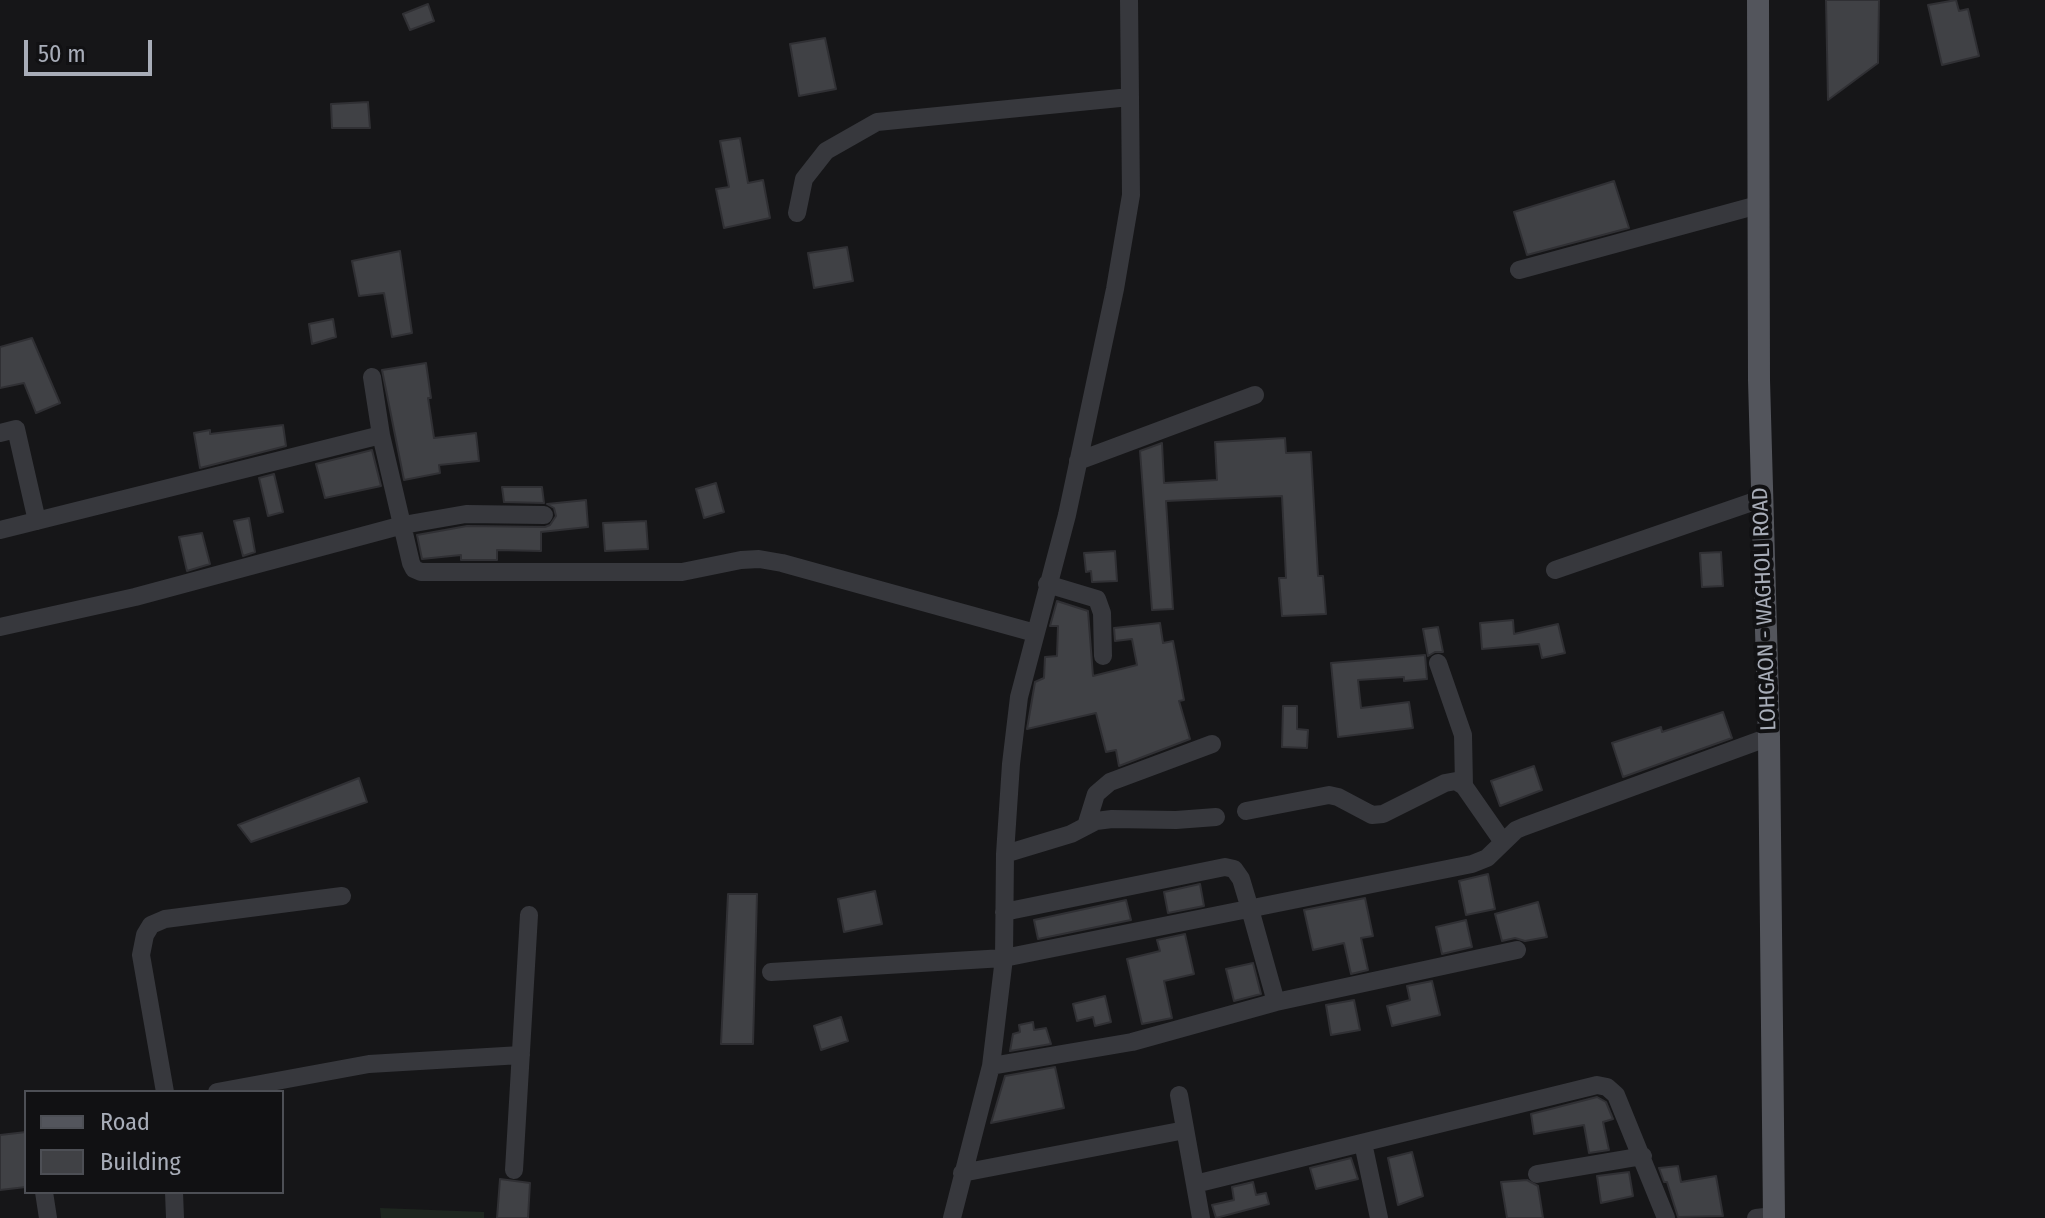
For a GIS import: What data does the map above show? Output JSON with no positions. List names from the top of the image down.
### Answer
{
  "streets": {
    "main road": ["LOHGAON - WAGHOLI ROAD"]
  },
  "legend": ["Road", "Building"],
  "scale_bar": "50 m"
}
